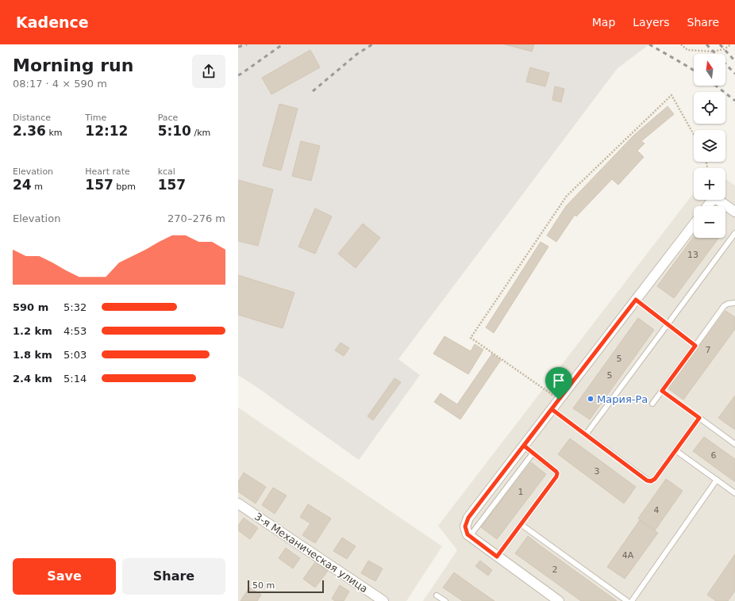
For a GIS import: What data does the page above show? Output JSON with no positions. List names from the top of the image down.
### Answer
{
  "streets": {
    "street": ["3-я Механическая улица"]
  },
  "places": ["Мария-Ра"],
  "house_numbers": [
    "13",
    "7",
    "5",
    "5",
    "6",
    "3",
    "1",
    "4",
    "4А",
    "2"
  ],
  "scale_bar": "50 m",
  "north": "top",
  "page": {
    "header": "Kadence",
    "nav": ["Map", "Layers", "Share"],
    "heading": ["Morning run", "08:17 · 4 × 590 m"],
    "map_buttons": ["+", "−"],
    "stats": [
      ["Distance", "2.36 km"],
      ["Time", "12:12"],
      ["Pace", "5:10 /km"],
      ["Elevation", "24 m"],
      ["Heart rate", "157 bpm"],
      ["kcal", "157"]
    ],
    "chart": ["Elevation", "270–276 m"],
    "list": [
      {
        "name": "590 m",
        "note": "5:32"
      },
      {
        "name": "1.2 km",
        "note": "4:53"
      },
      {
        "name": "1.8 km",
        "note": "5:03"
      },
      {
        "name": "2.4 km",
        "note": "5:14"
      }
    ],
    "buttons": ["Save", "Share"],
    "scale": "50 m"
  }
}
